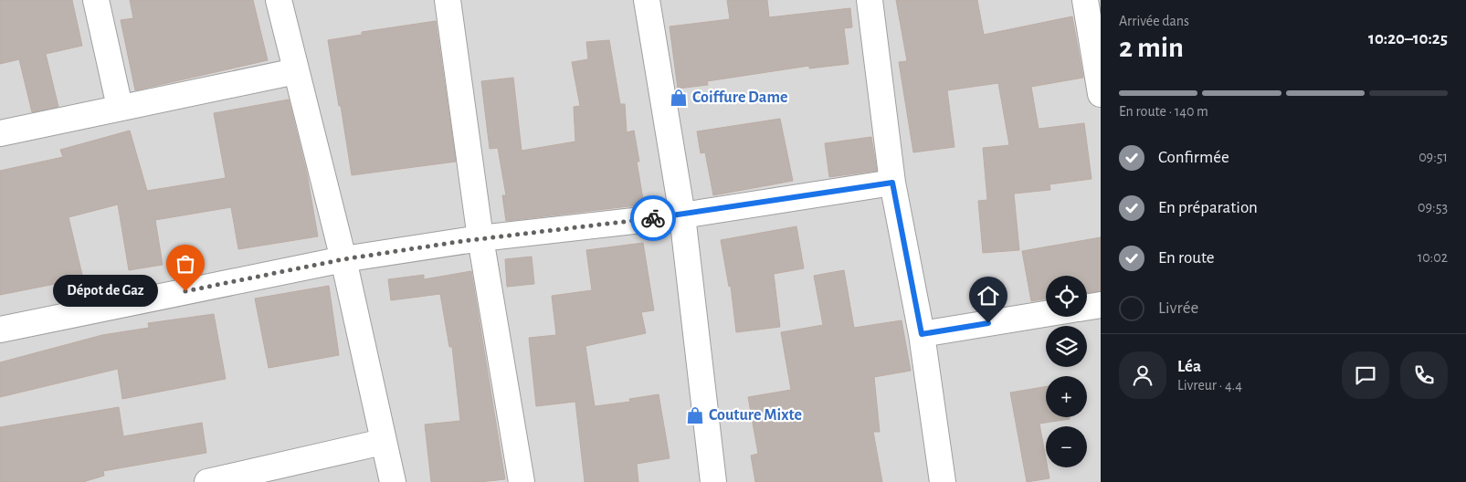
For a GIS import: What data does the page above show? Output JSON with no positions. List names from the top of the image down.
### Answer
{
  "places": {
    "shop": ["Coiffure Dame", "Couture Mixte"],
    "other": ["Dépot de Gaz"]
  },
  "page": {
    "heading": ["2 min", "Arrivée dans", "10:20–10:25"],
    "panel": ["Léa", "Livreur · 4.4"],
    "bar": "En route · 140 m",
    "list": [
      ["Confirmée", "09:51"],
      ["En préparation", "09:53"],
      ["En route", "10:02"],
      "Livrée"
    ],
    "bubble": "Dépot de Gaz",
    "map_buttons": ["+", "−"]
  }
}
